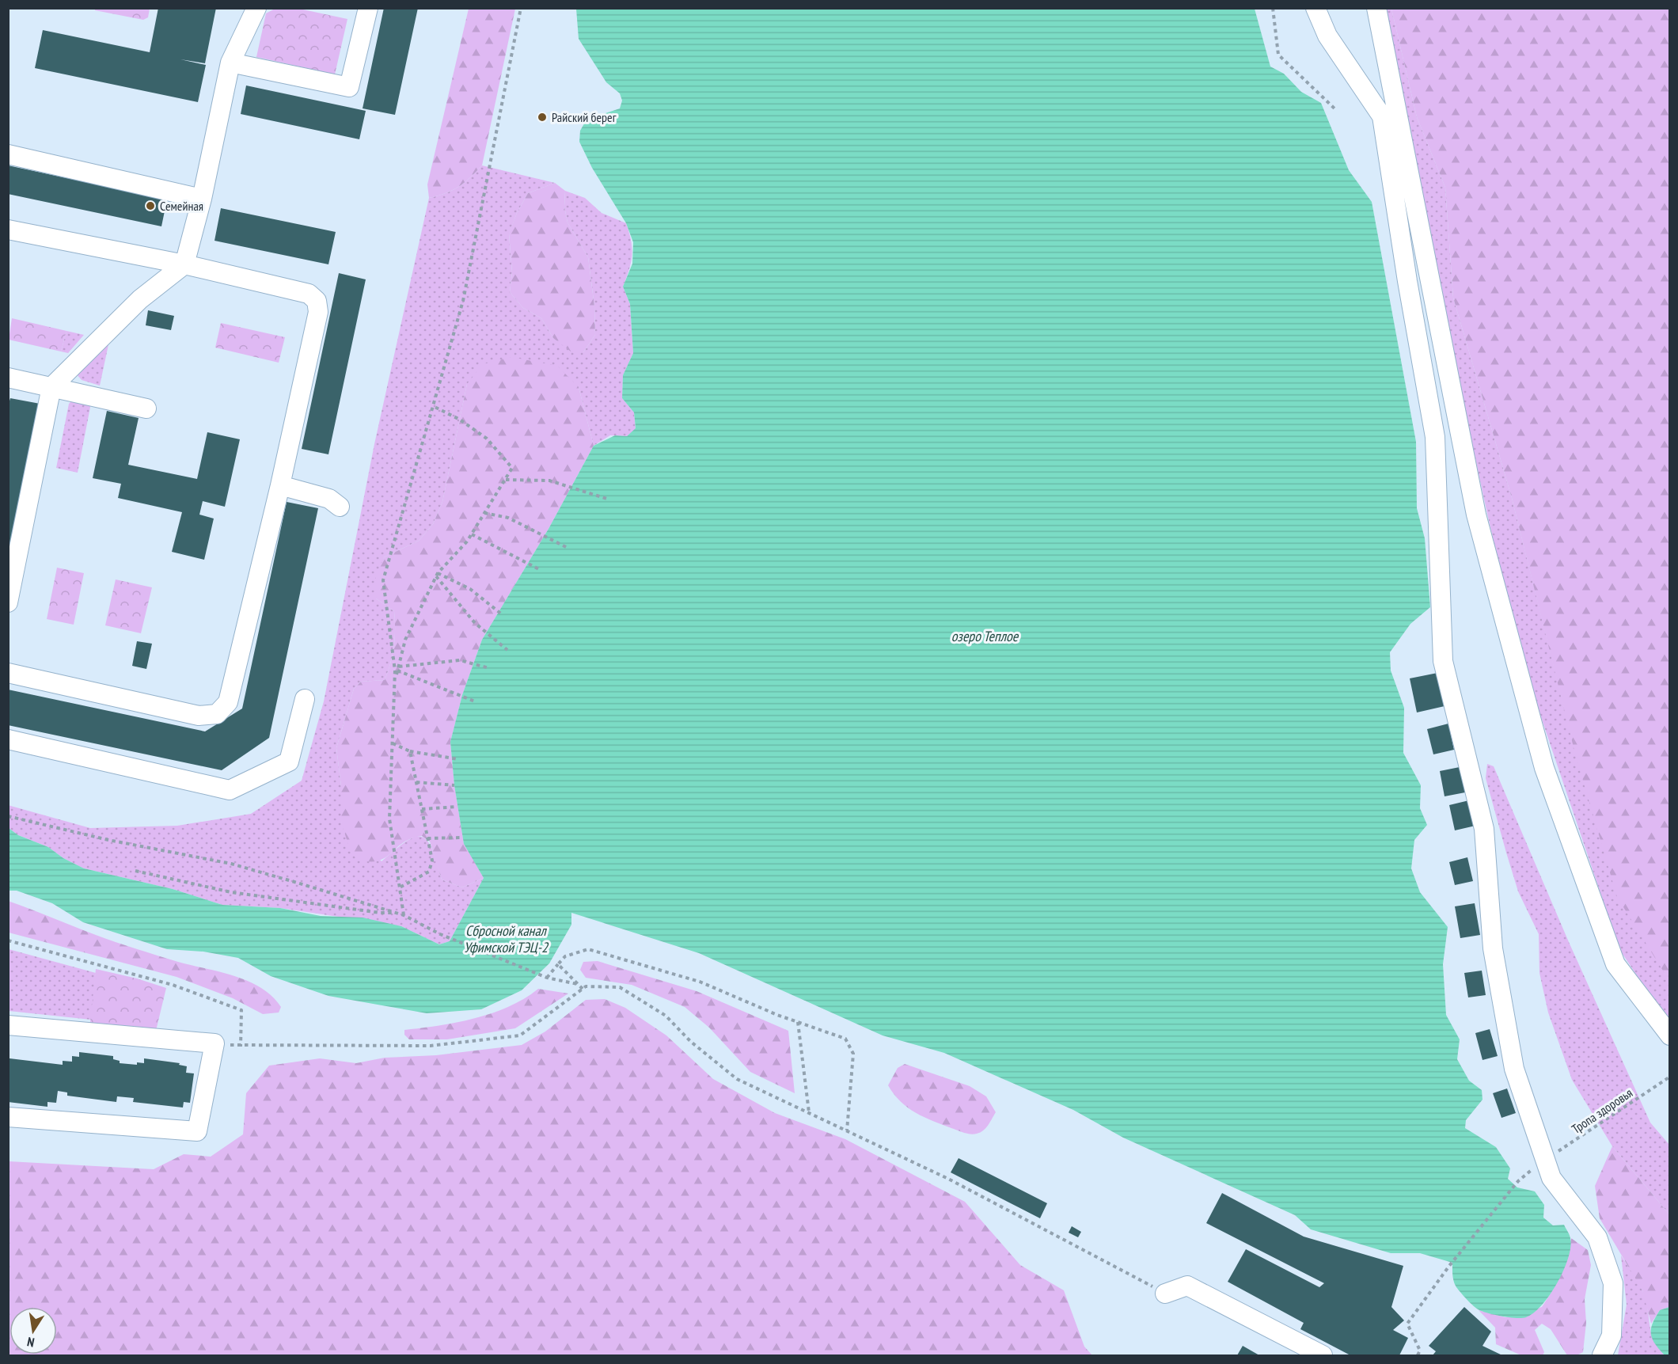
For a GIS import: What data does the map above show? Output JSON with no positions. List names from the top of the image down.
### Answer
{
  "streets": {
    "path": ["Тропа здоровья"]
  },
  "water": ["озеро Теплое", "Сбросной канал Уфимской ТЭЦ-2"],
  "places": ["Райский берег", "Семейная"],
  "north": "bottom"
}
